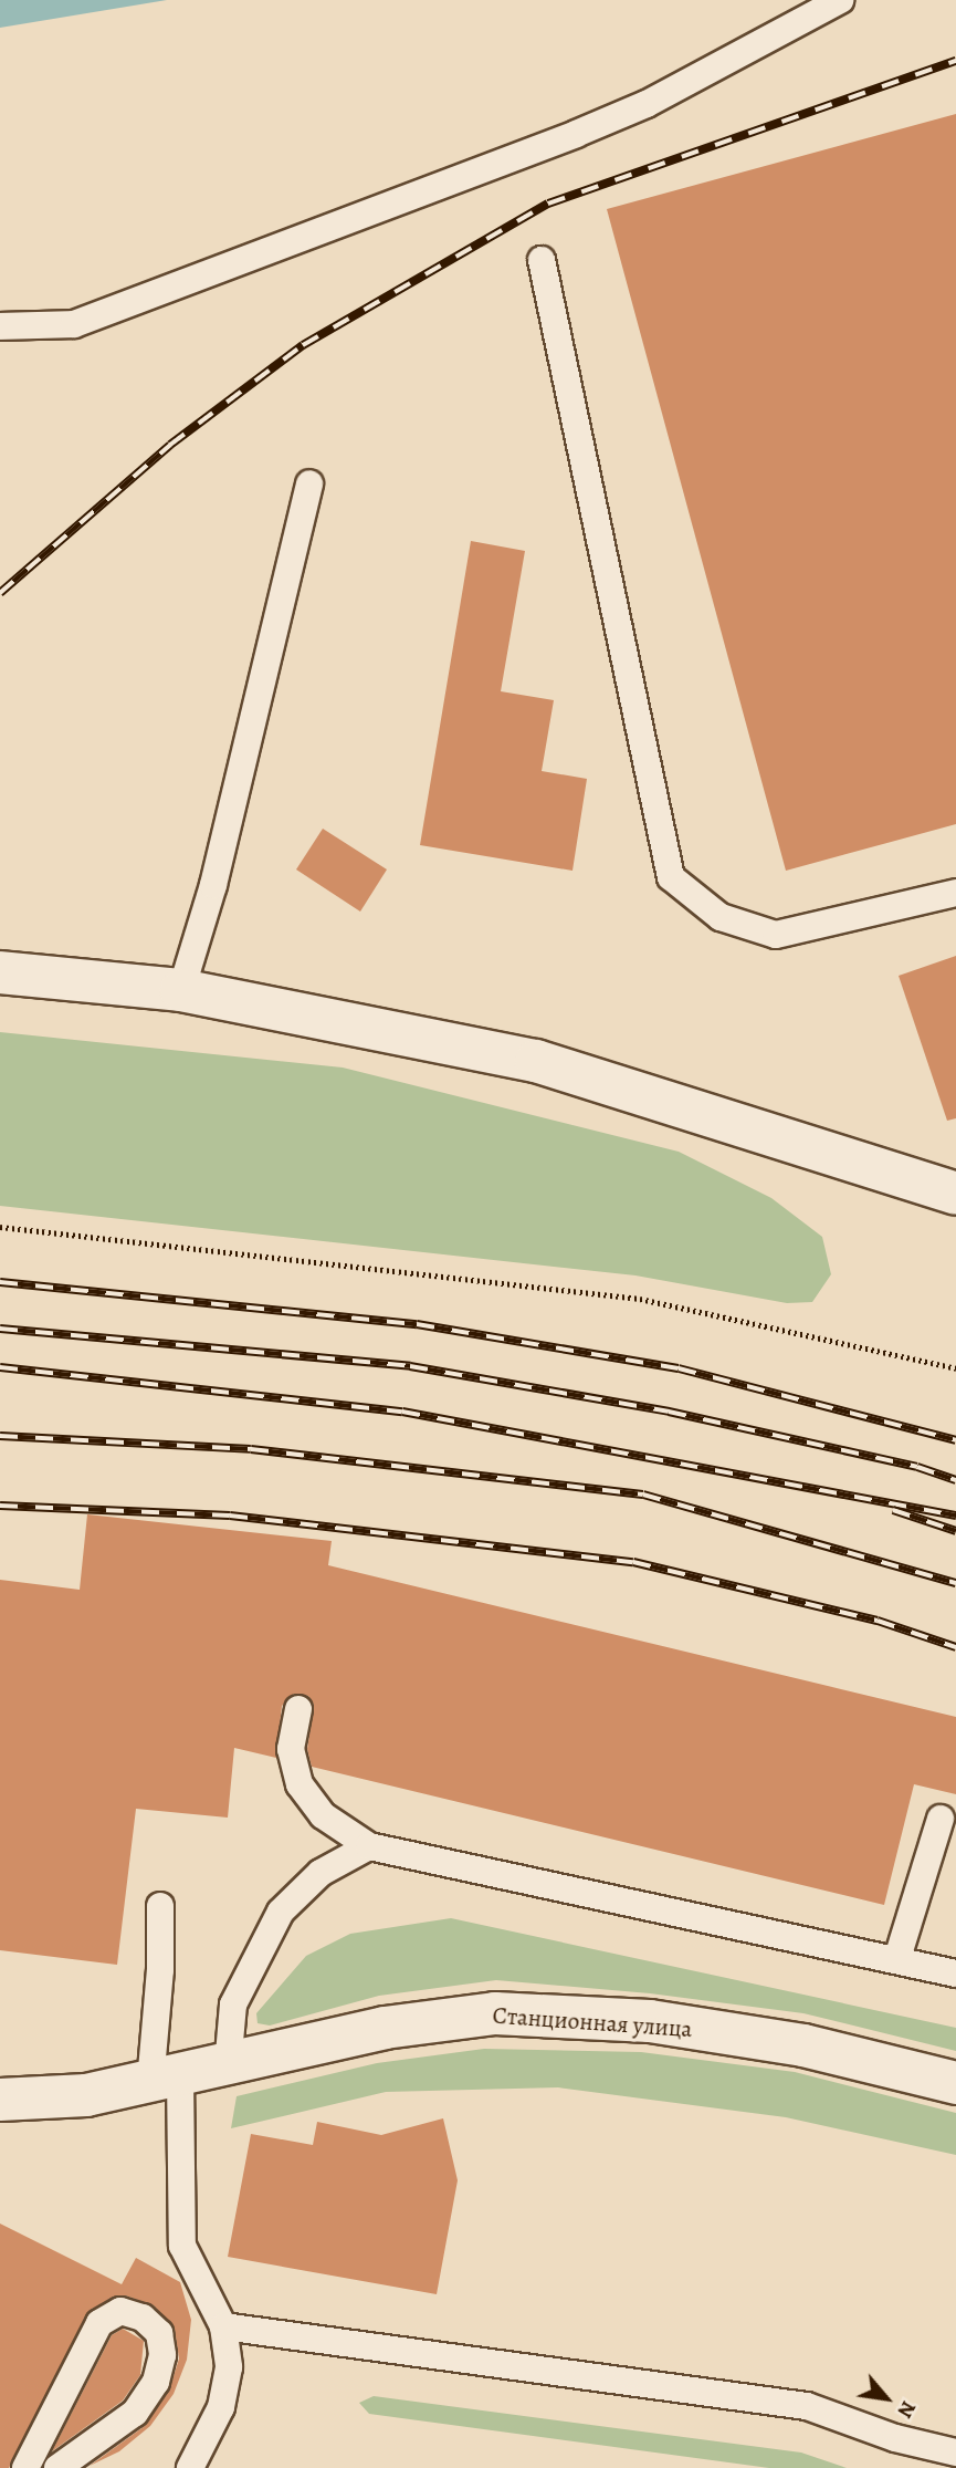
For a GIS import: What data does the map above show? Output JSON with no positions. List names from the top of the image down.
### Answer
{
  "streets": {
    "street": ["Станционная улица"]
  },
  "north": "bottom right"
}
